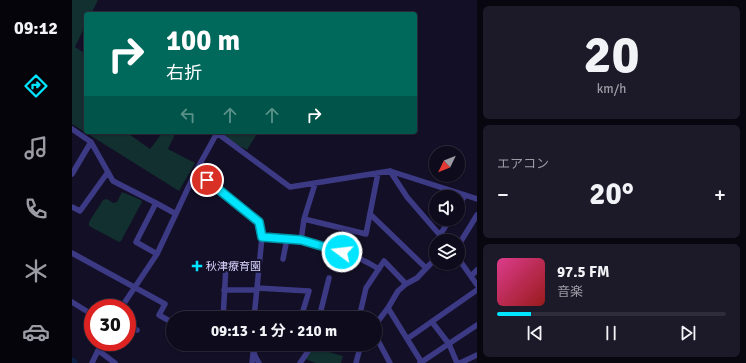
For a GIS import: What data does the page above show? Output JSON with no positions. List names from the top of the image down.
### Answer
{
  "places": {
    "health": ["秋津療育園"]
  },
  "north": "bottom left",
  "page": {
    "tabs": "09:12",
    "tile": [
      ["20", "km/h"],
      "エアコン"
    ],
    "turn": ["100 m", "右折"],
    "heat": ["−", "20°", "+"],
    "song": ["97.5 FM", "音楽"],
    "limit": "30",
    "trip": "09:13 · 1 分 · 210 m"
  }
}
